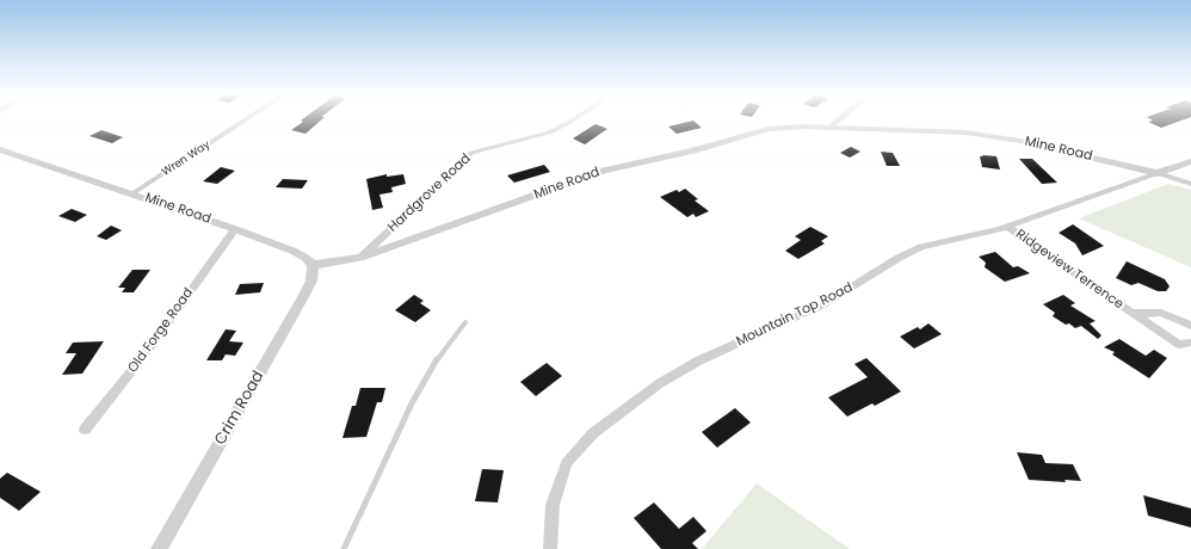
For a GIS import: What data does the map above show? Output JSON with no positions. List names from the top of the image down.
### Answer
{
  "streets": {
    "street": [
      "Mine Road",
      "Wren Way",
      "Hardgrove Road",
      "Ridgeview Terrence",
      "Mountain Top Road",
      "Old Forge Road",
      "Crim Road"
    ]
  },
  "crossings": [
    ["Mine Road", "Wren Way"],
    ["Mine Road", "Hardgrove Road"],
    ["Mine Road", "Mountain Top Road"],
    ["Mine Road", "Old Forge Road"],
    ["Mine Road", "Crim Road"],
    ["Ridgeview Terrence", "Mountain Top Road"]
  ]
}
